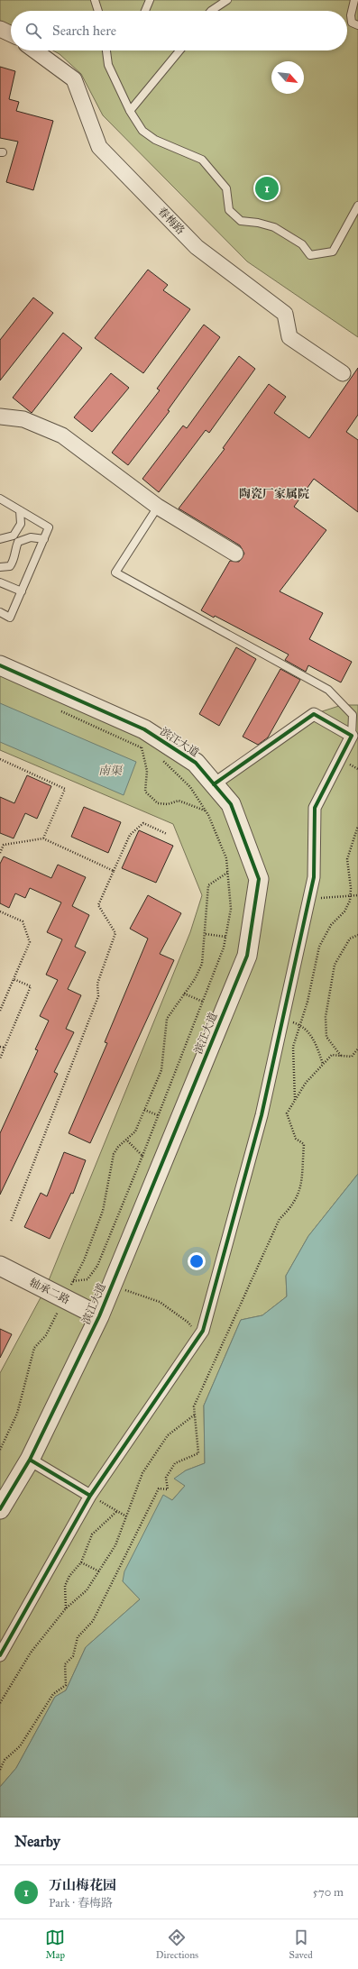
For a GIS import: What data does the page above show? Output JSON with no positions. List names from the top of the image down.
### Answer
{
  "streets": {
    "street": ["春梅路", "滨江大道", "轴承二路"]
  },
  "crossings": [
    ["滨江大道", "轴承二路"]
  ],
  "districts": ["陶瓷厂家属院"],
  "water": ["南渠"],
  "north": "bottom right",
  "page": {
    "search": "Search here",
    "pins": "1",
    "heading": "Nearby",
    "list": [
      {
        "mark": "1",
        "name": "万山梅花园",
        "note": "Park · 春梅路",
        "value": "570 m"
      }
    ],
    "nav": ["Map", "Directions", "Saved"]
  }
}
